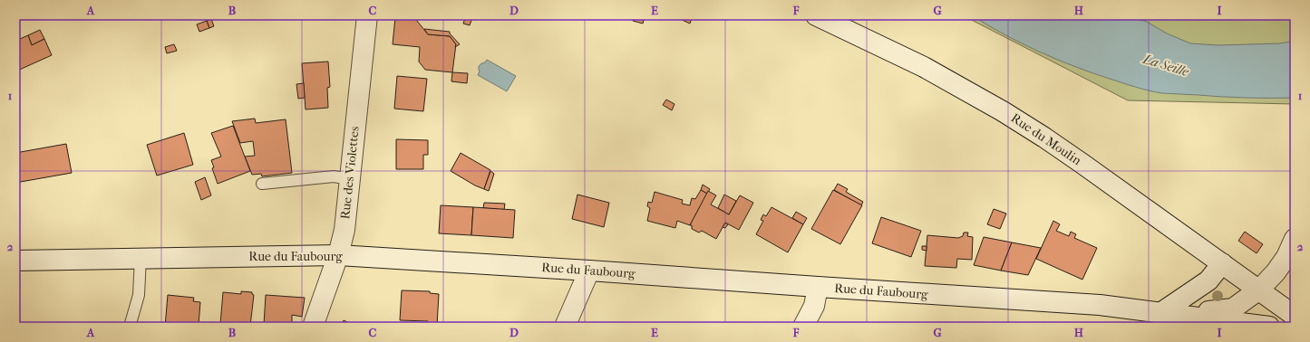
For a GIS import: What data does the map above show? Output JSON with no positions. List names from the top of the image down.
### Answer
{
  "streets": {
    "main road": ["Rue du Moulin", "Rue des Violettes", "Rue du Faubourg"]
  },
  "crossings": [
    ["Rue du Moulin", "Rue du Faubourg"],
    ["Rue des Violettes", "Rue du Faubourg"]
  ],
  "water": ["La Seille"],
  "grid": {
    "columns": [
      "A",
      "B",
      "C",
      "D",
      "E",
      "F",
      "G",
      "H",
      "I"
    ],
    "rows": ["1", "2"]
  }
}
